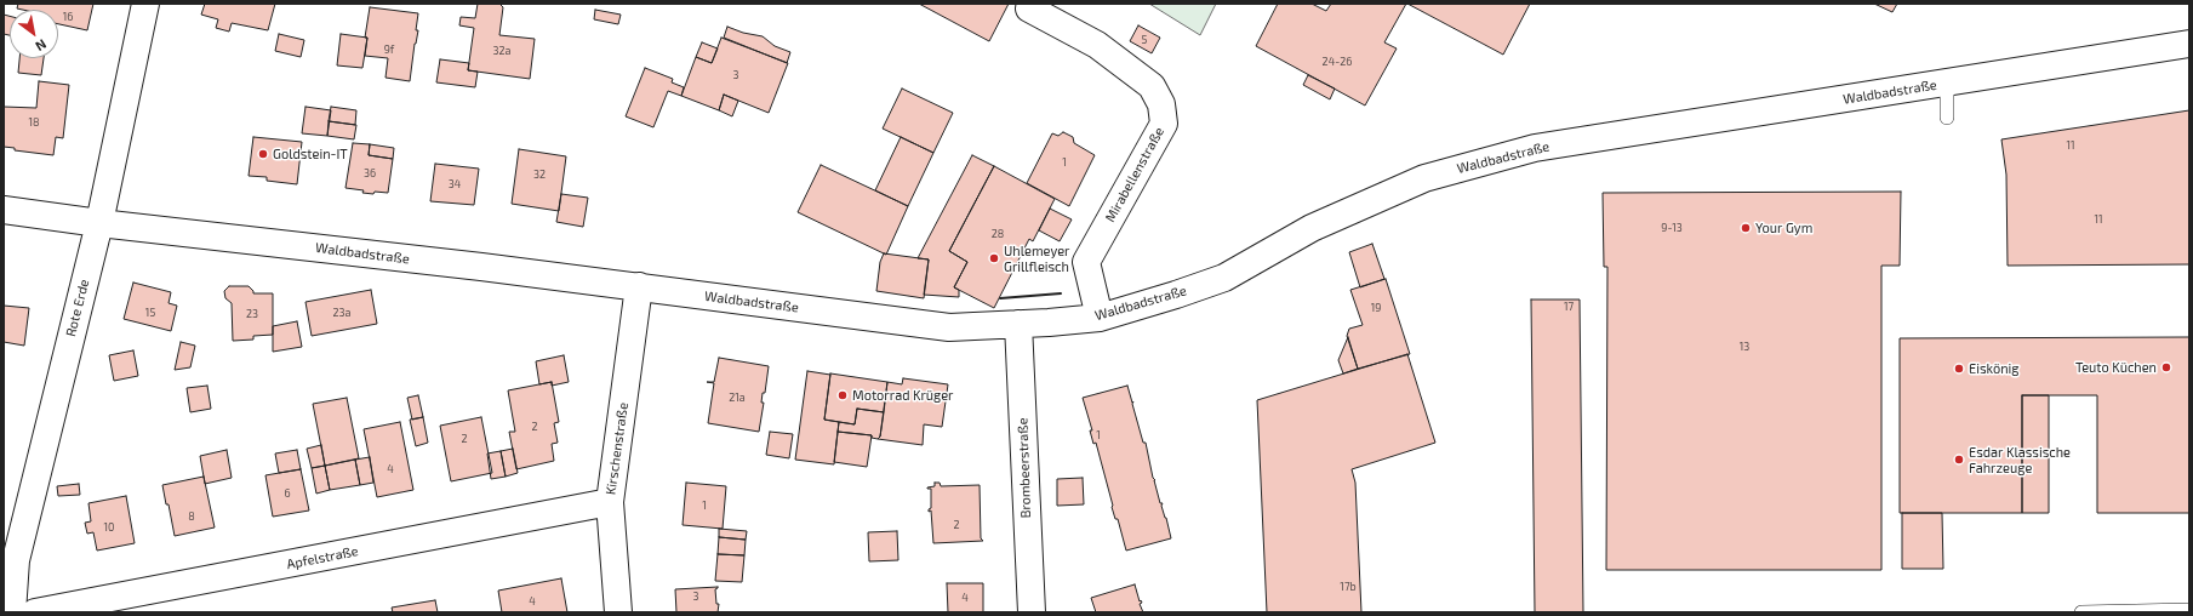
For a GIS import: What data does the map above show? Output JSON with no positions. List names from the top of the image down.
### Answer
{
  "streets": {
    "street": [
      "Waldbadstraße",
      "Mirabellenstraße",
      "Rote Erde",
      "Kirschenstraße",
      "Brombeerstraße",
      "Apfelstraße"
    ]
  },
  "crossings": [
    ["Waldbadstraße", "Mirabellenstraße"],
    ["Waldbadstraße", "Rote Erde"],
    ["Waldbadstraße", "Kirschenstraße"],
    ["Waldbadstraße", "Brombeerstraße"],
    ["Kirschenstraße", "Apfelstraße"]
  ],
  "places": [
    "Goldstein-IT",
    "Your Gym",
    "Uhlemeyer Grillfleisch",
    "Teuto Küchen",
    "Eiskönig",
    "Motorrad Krüger",
    "Esdar Klassische Fahrzeuge"
  ],
  "house_numbers": [
    "16",
    "5",
    "9f",
    "32a",
    "24-26",
    "3",
    "18",
    "11",
    "1",
    "36",
    "32",
    "34",
    "11",
    "9-13",
    "28",
    "17",
    "19",
    "15",
    "23a",
    "23",
    "13",
    "21a",
    "2",
    "1",
    "2",
    "4",
    "6",
    "1",
    "8",
    "2",
    "10",
    "17b",
    "3",
    "4",
    "4"
  ],
  "north": "bottom right"
}
